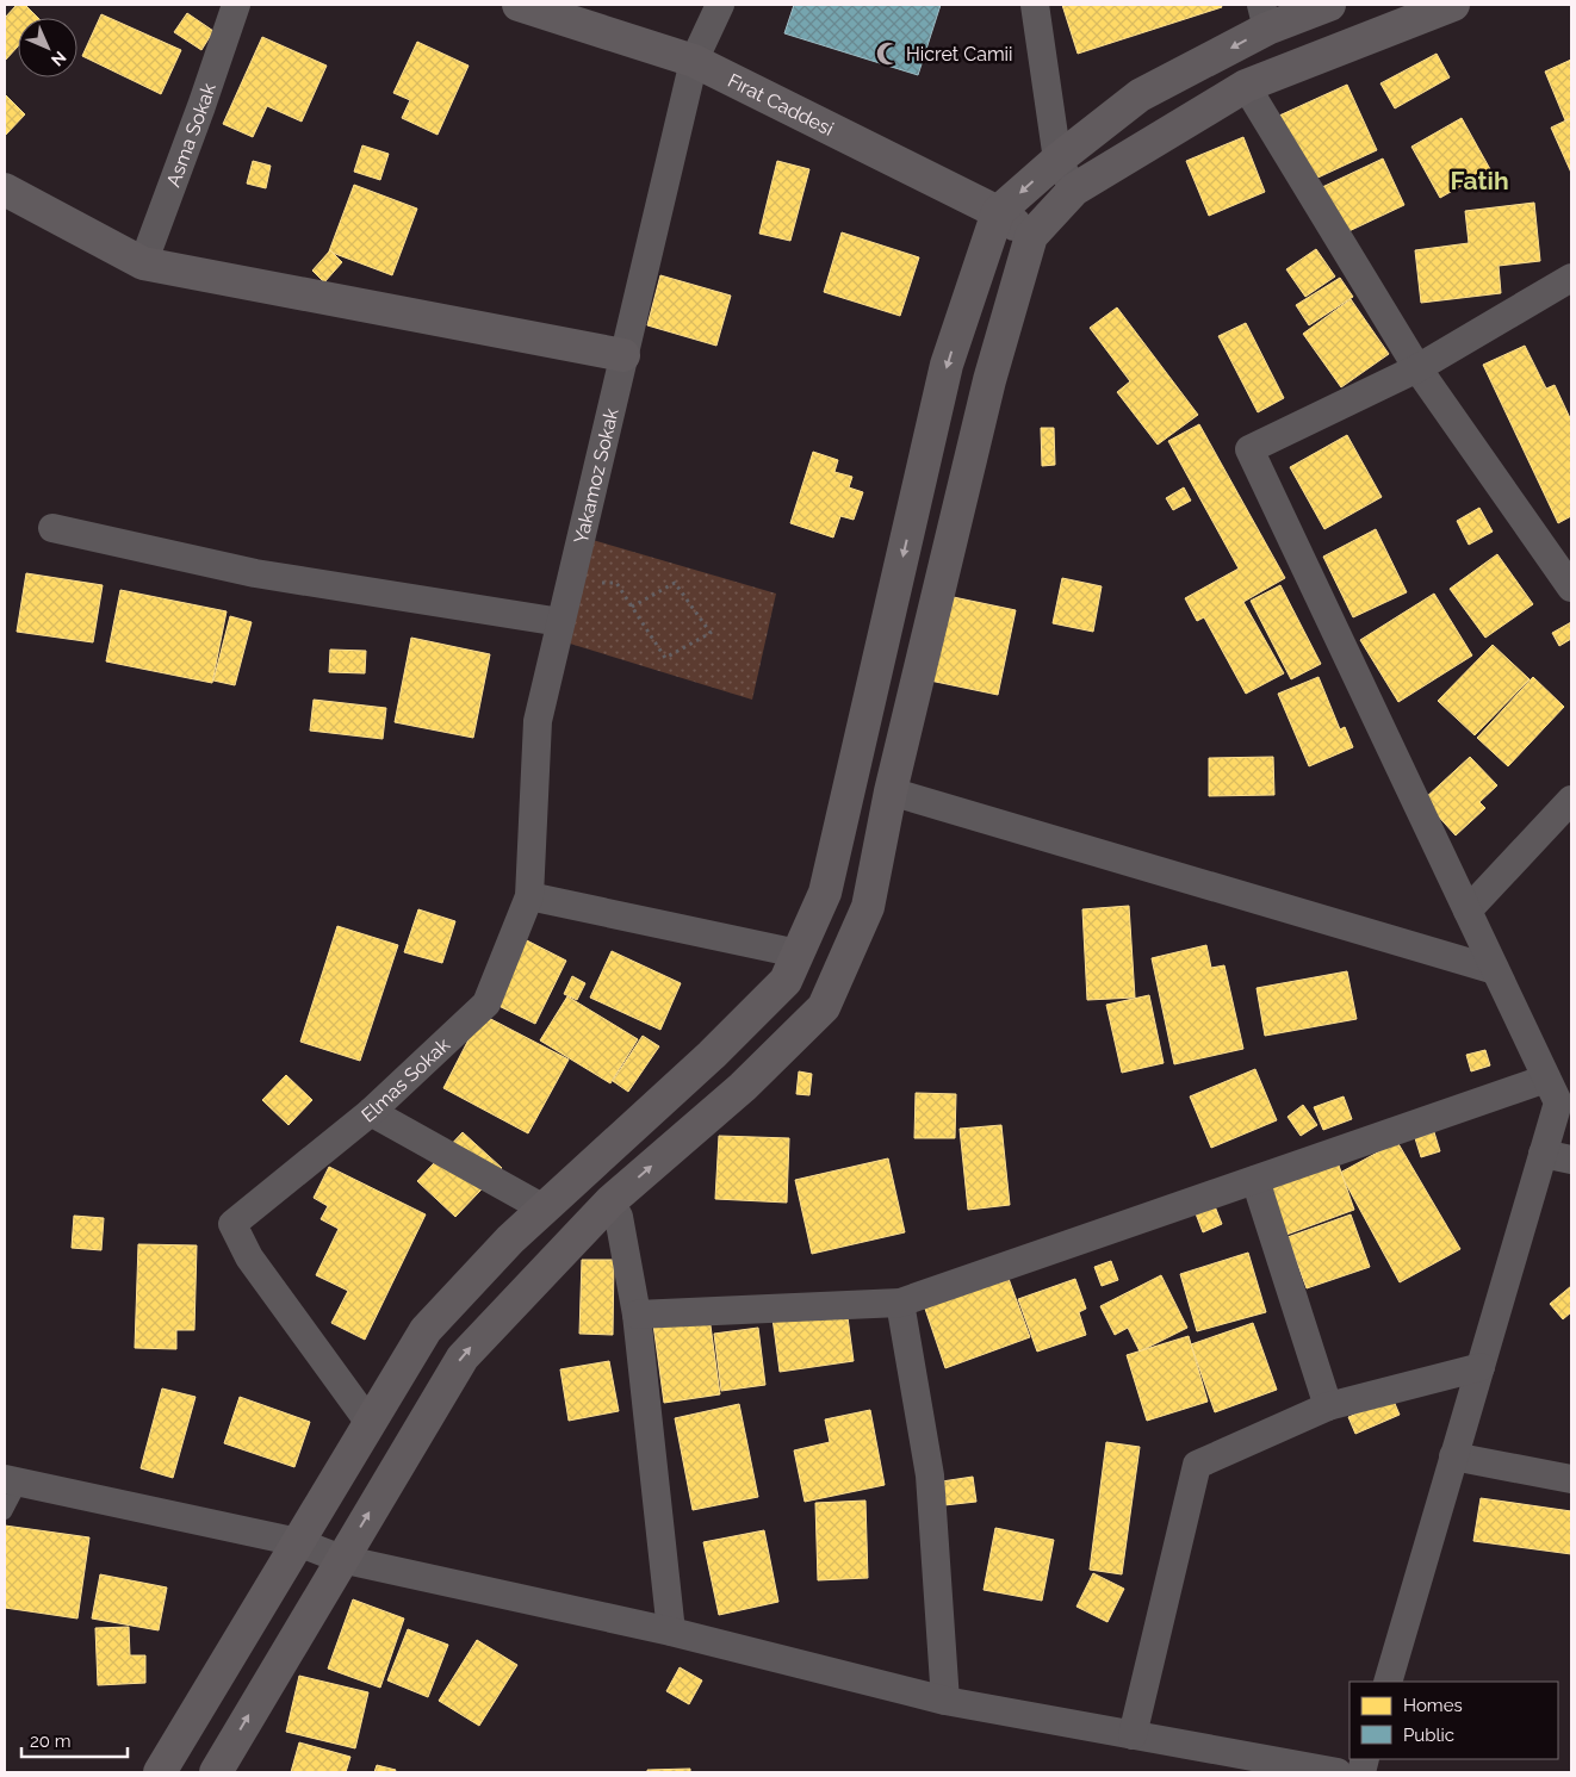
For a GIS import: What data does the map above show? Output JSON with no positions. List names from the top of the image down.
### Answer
{
  "streets": {
    "main road": ["Fırat Caddesi"],
    "street": ["Asma Sokak", "Yakamoz Sokak", "Elmas Sokak"]
  },
  "crossings": [
    ["Fırat Caddesi", "Yakamoz Sokak"],
    ["Yakamoz Sokak", "Elmas Sokak"]
  ],
  "districts": ["Fatih"],
  "places": {
    "mosque": ["Hicret Camii"]
  },
  "legend": ["Homes", "Public"],
  "scale_bar": "20 m",
  "north": "bottom right"
}
